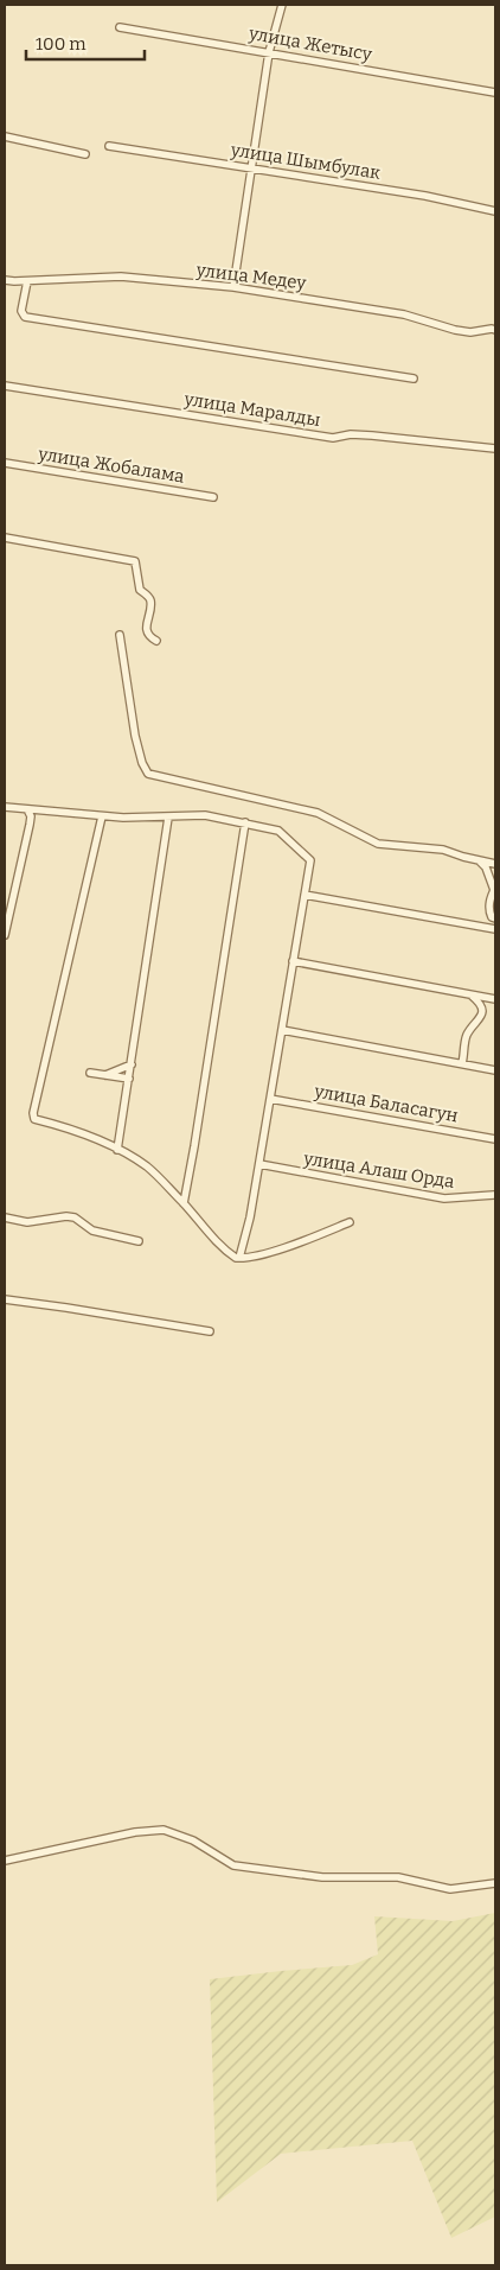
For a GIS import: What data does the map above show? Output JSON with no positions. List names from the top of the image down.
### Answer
{
  "streets": {
    "street": [
      "улица Жетысу",
      "улица Шымбулак",
      "улица Медеу",
      "улица Маралды",
      "улица Жобалама",
      "улица Баласагун",
      "улица Алаш Орда"
    ]
  },
  "scale_bar": "100 m"
}
